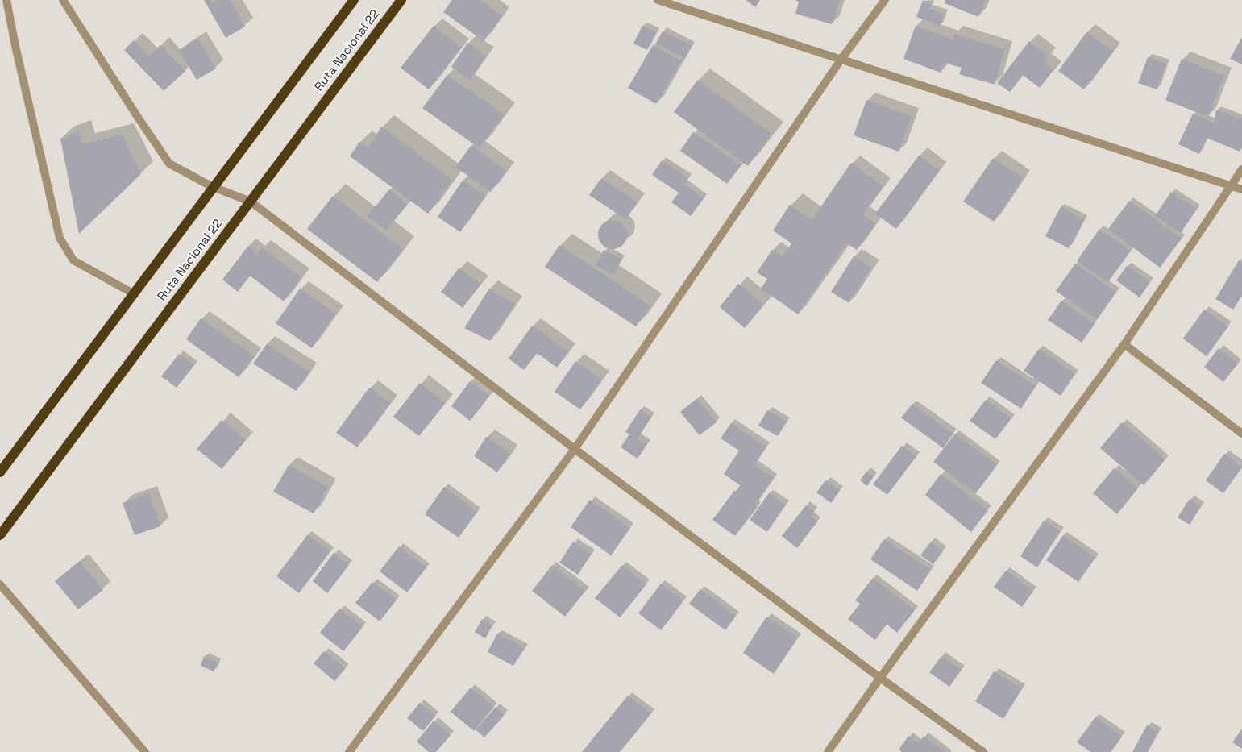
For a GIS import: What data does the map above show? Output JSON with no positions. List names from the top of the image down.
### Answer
{
  "streets": {
    "highway": ["Ruta Nacional 22"]
  }
}
